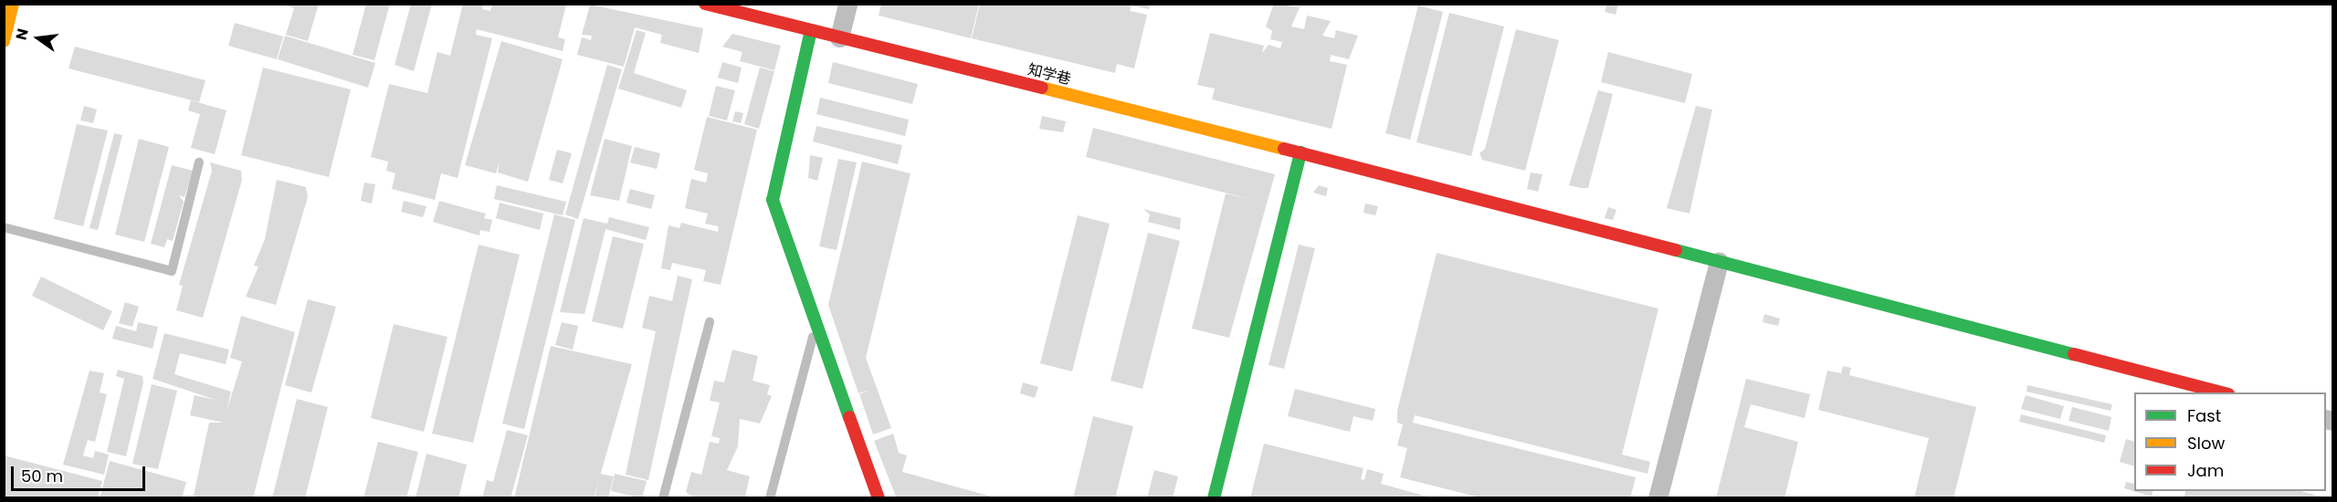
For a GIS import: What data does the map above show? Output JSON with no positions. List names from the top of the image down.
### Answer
{
  "streets": {
    "street": ["知学巷"]
  },
  "legend": ["Fast", "Slow", "Jam"],
  "scale_bar": "50 m",
  "north": "left"
}
